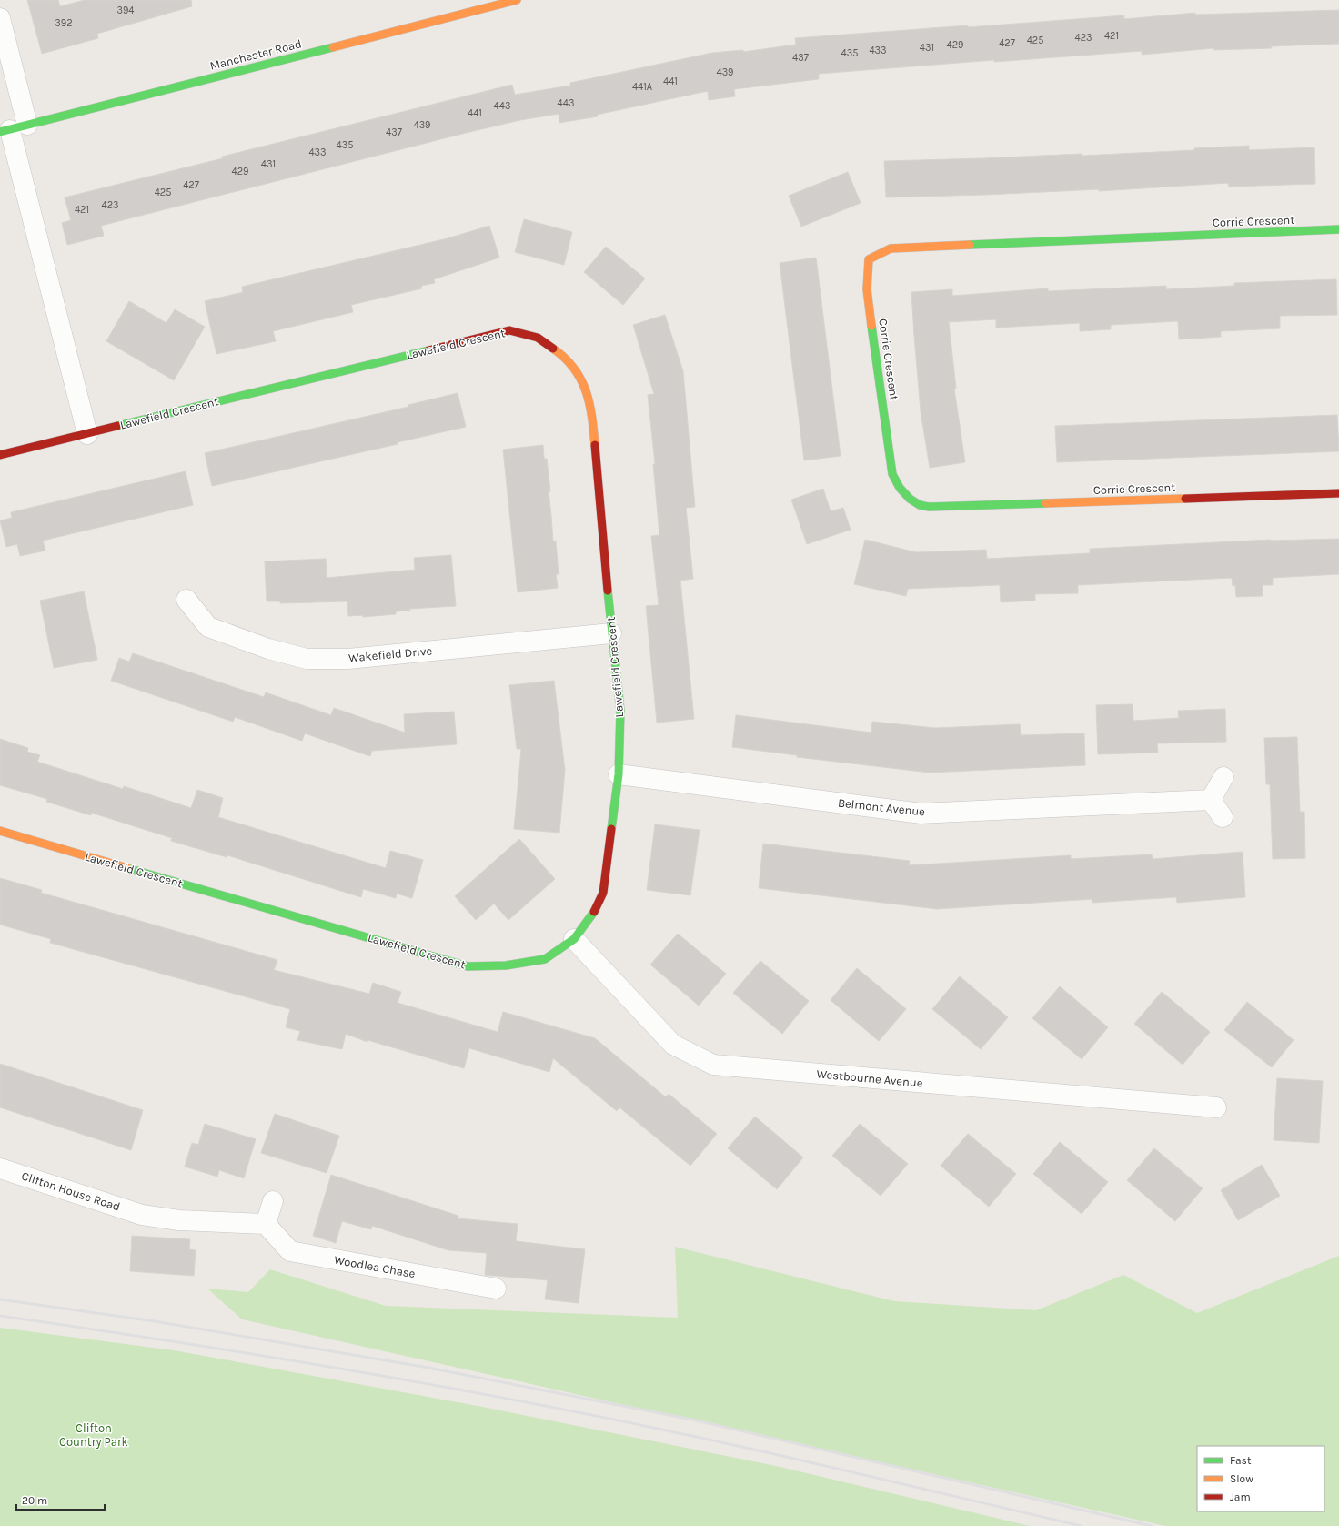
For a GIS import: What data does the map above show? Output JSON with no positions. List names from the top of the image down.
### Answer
{
  "streets": {
    "street": [
      "Manchester Road",
      "Corrie Crescent",
      "Lawefield Crescent",
      "Wakefield Drive",
      "Belmont Avenue",
      "Westbourne Avenue",
      "Clifton House Road",
      "Woodlea Chase"
    ]
  },
  "crossings": [
    ["Lawefield Crescent", "Wakefield Drive"],
    ["Lawefield Crescent", "Belmont Avenue"],
    ["Lawefield Crescent", "Westbourne Avenue"],
    ["Clifton House Road", "Woodlea Chase"]
  ],
  "parks": ["Clifton Country Park"],
  "house_numbers": [
    "394",
    "392",
    "421",
    "423",
    "425",
    "427",
    "429",
    "431",
    "433",
    "435",
    "437",
    "439",
    "441",
    "441A",
    "443",
    "443",
    "441",
    "439",
    "437",
    "435",
    "433",
    "431",
    "429",
    "427",
    "425",
    "423",
    "421"
  ],
  "legend": ["Fast", "Slow", "Jam"],
  "scale_bar": "20 m"
}
